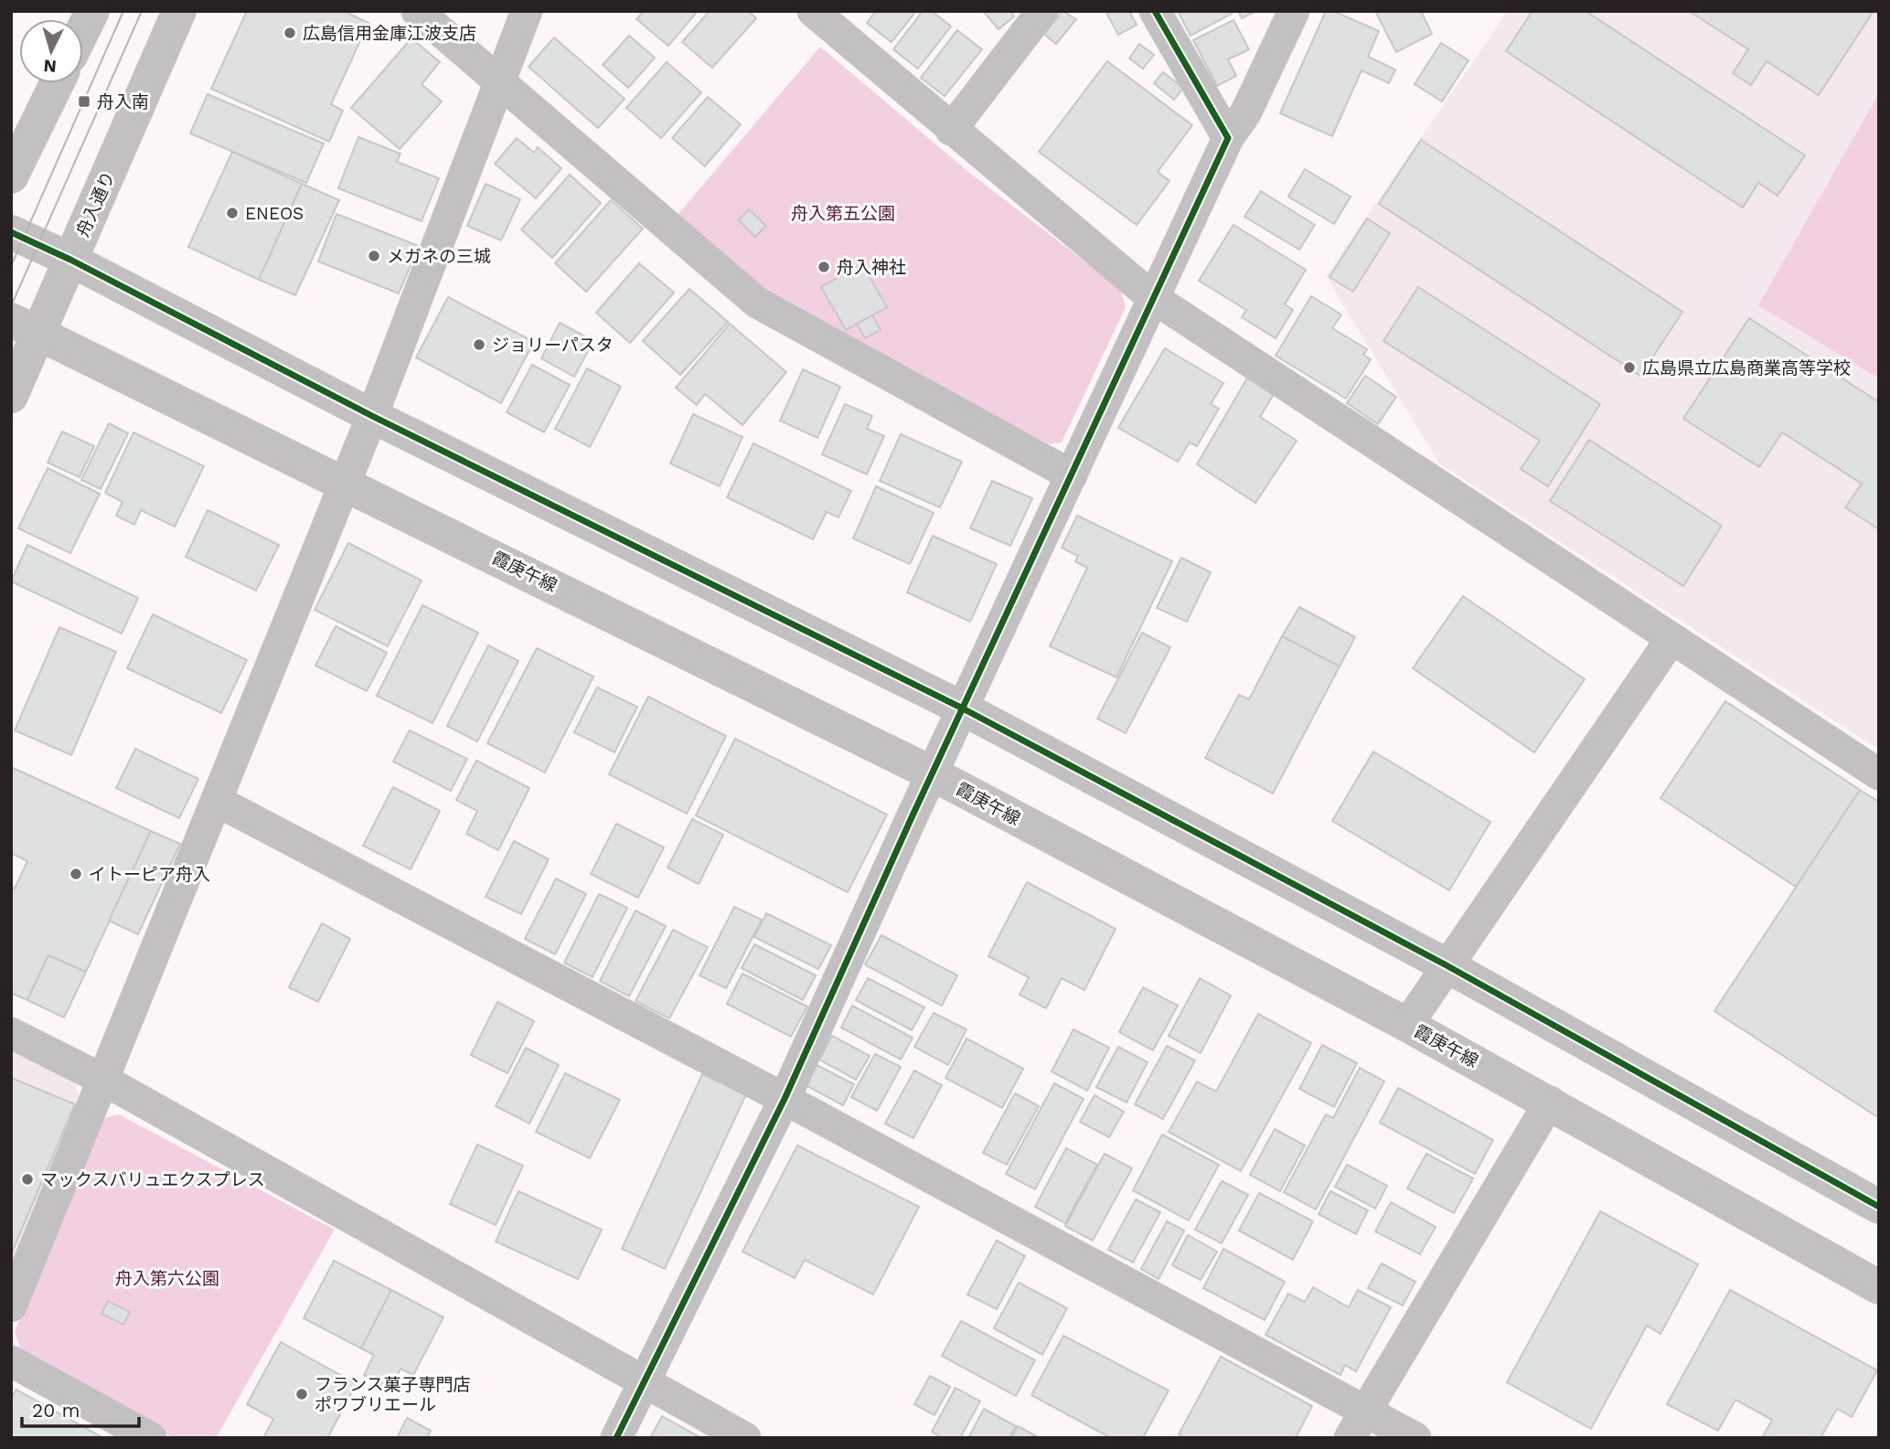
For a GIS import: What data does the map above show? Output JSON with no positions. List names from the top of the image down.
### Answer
{
  "streets": {
    "street": ["舟入通り", "霞庚午線"]
  },
  "crossings": [
    ["舟入通り", "霞庚午線"]
  ],
  "parks": ["舟入第五公園", "舟入第六公園"],
  "places": {
    "other": [
      "広島信用金庫江波支店",
      "ENEOS",
      "メガネの三城",
      "舟入神社",
      "ジョリーパスタ",
      "広島県立広島商業高等学校",
      "イトーピア舟入",
      "マックスバリュエクスプレス",
      "フランス菓子専門店 ポワブリエール"
    ],
    "transit": ["舟入南"]
  },
  "scale_bar": "20 m",
  "north": "bottom"
}
